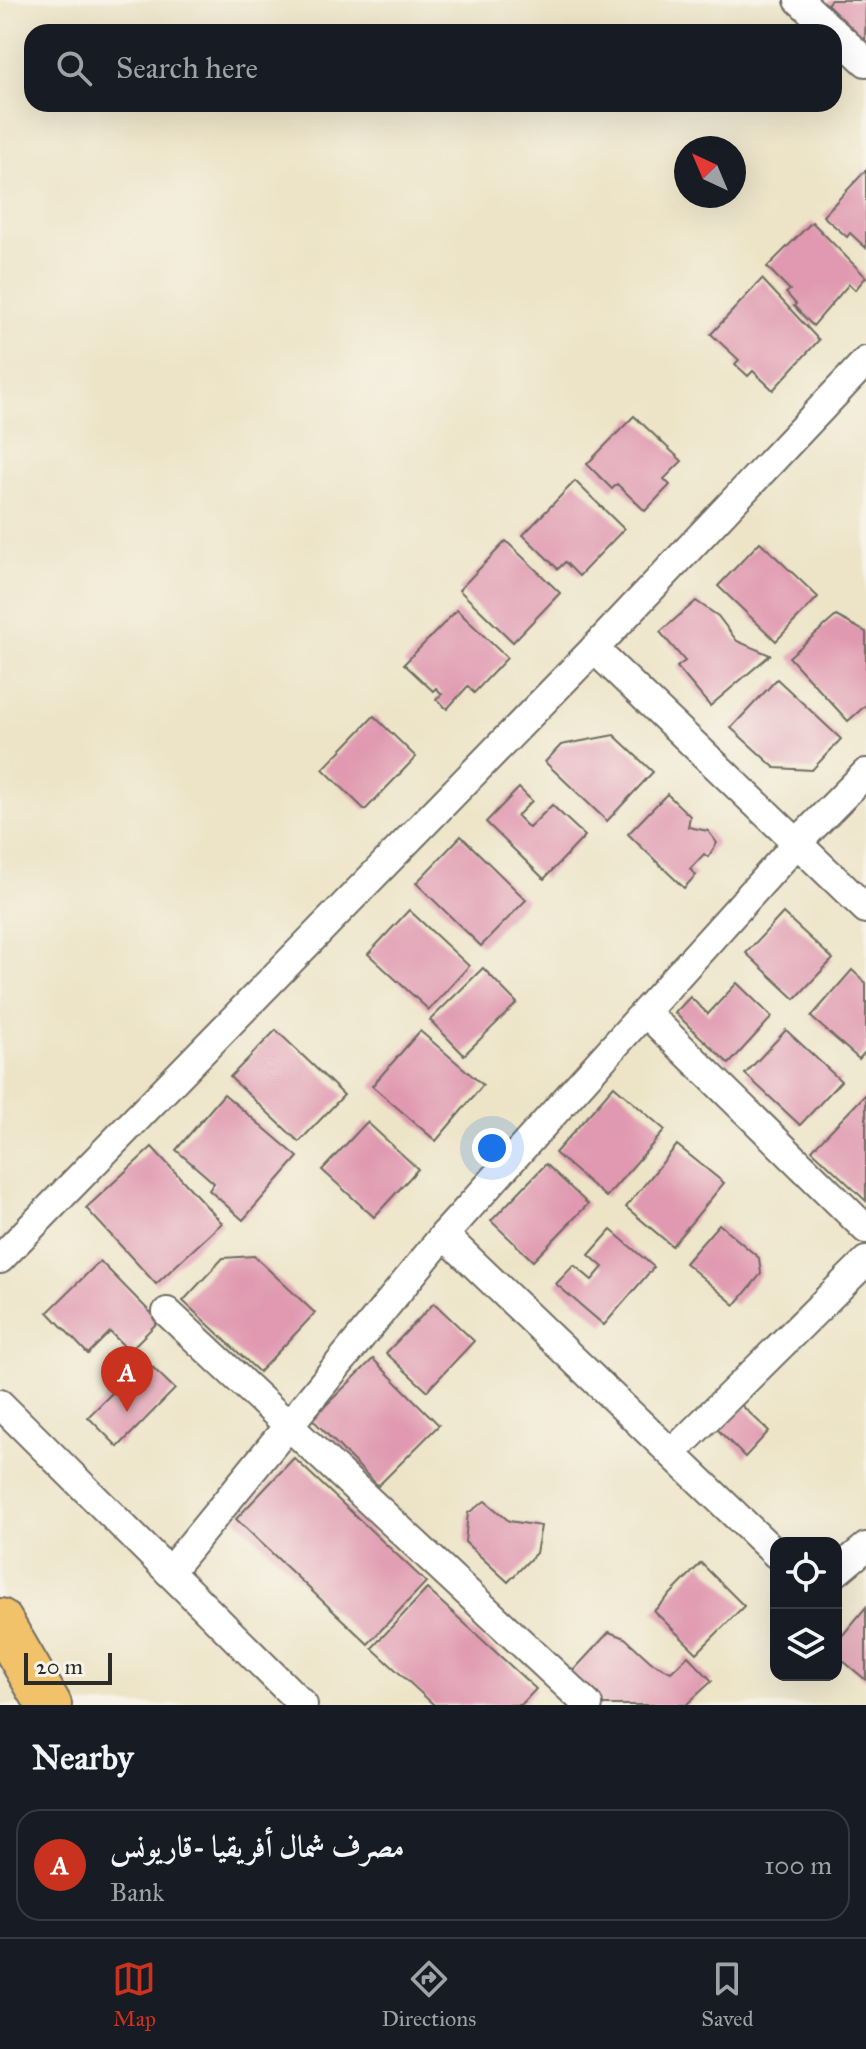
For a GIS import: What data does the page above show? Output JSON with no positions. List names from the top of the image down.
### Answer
{
  "scale_bar": "20 m",
  "north": "top left",
  "page": {
    "search": "Search here",
    "pins": "A",
    "scale": "20 m",
    "heading": "Nearby",
    "list": [
      {
        "mark": "A",
        "name": "مصرف شمال أفريقيا -قاريونس",
        "note": "Bank",
        "value": "100 m"
      }
    ],
    "nav": ["Map", "Directions", "Saved"]
  }
}
